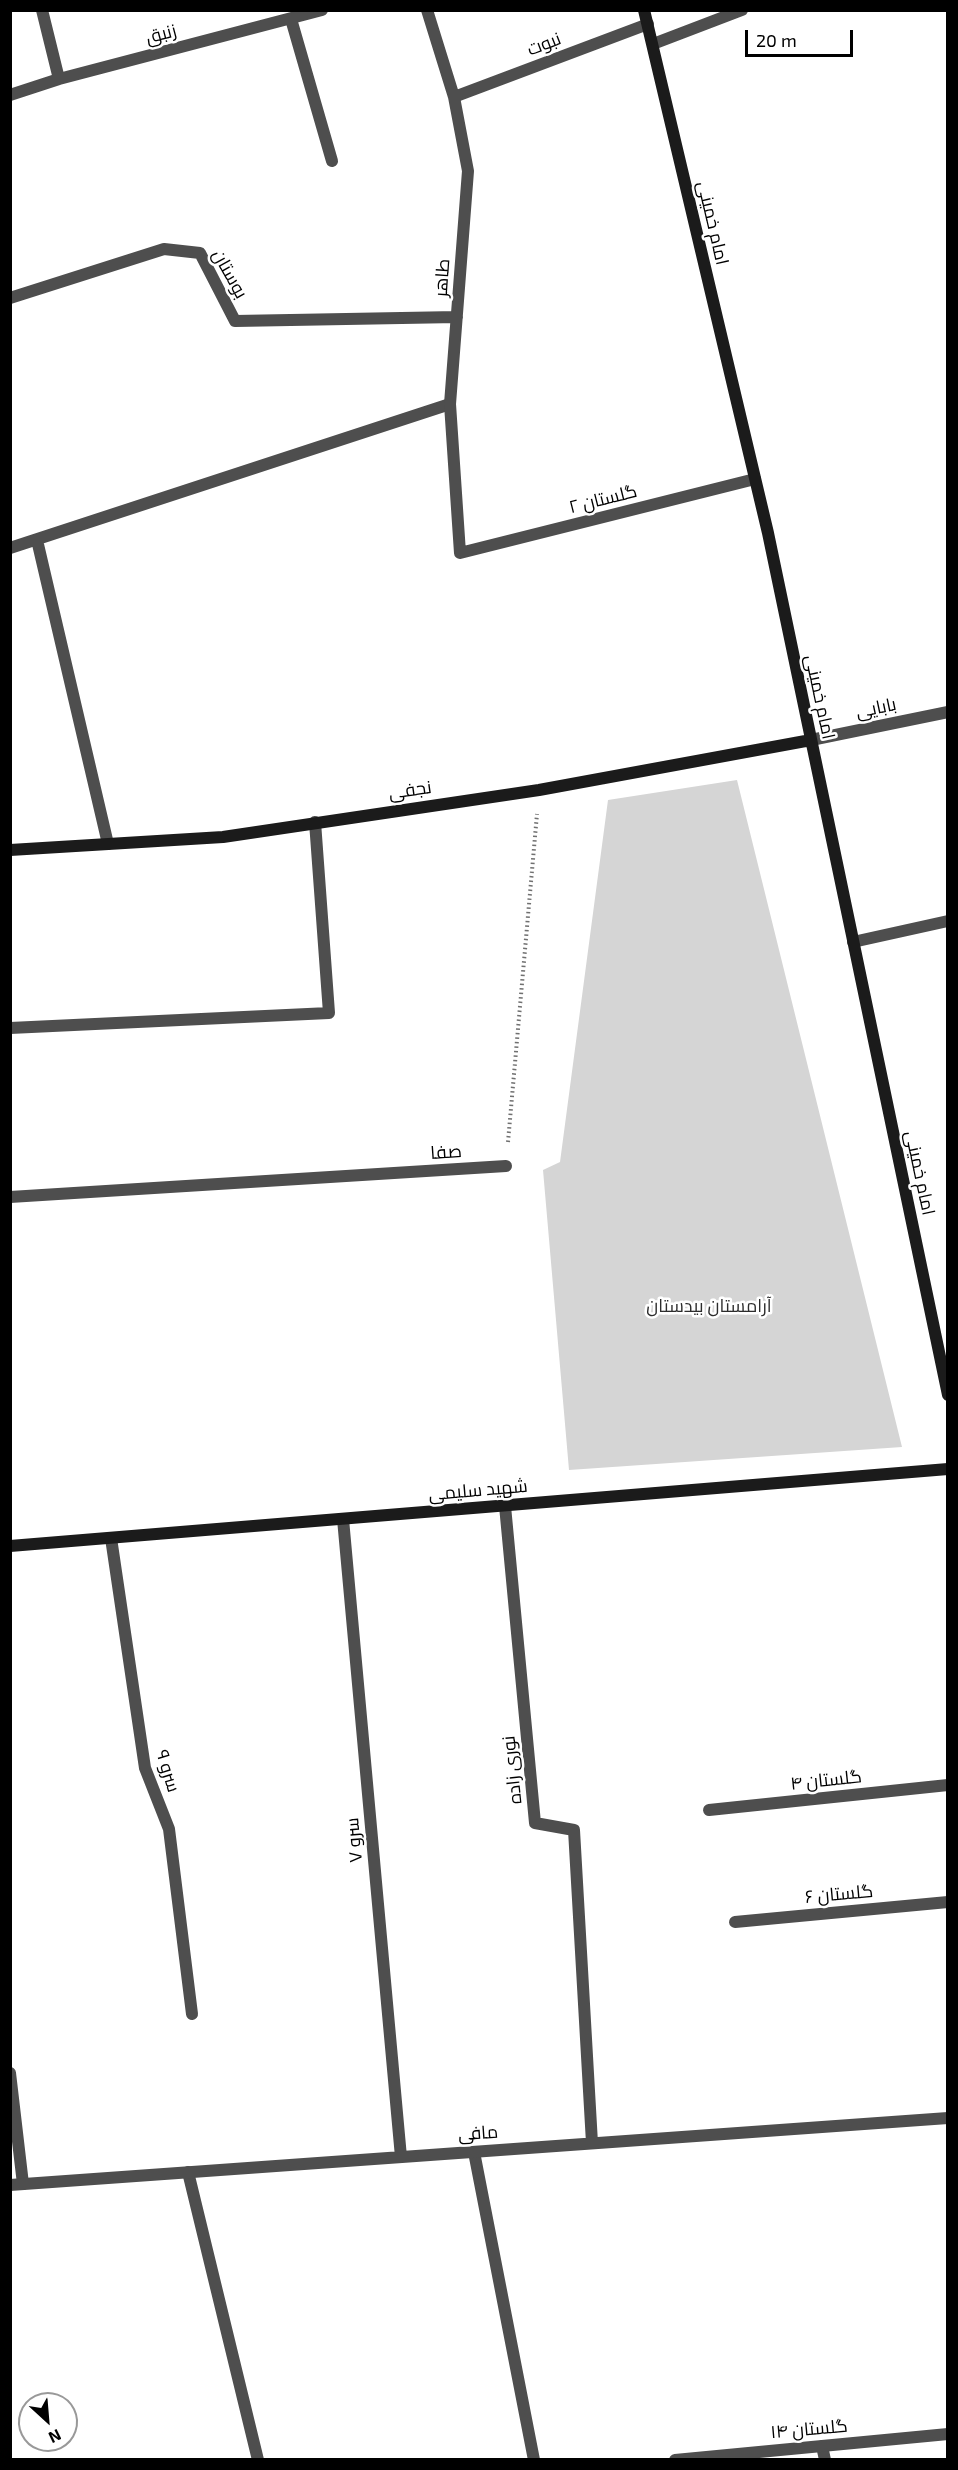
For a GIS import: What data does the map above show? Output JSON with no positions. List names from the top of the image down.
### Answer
{
  "streets": {
    "street": [
      "زنبق",
      "نبوت",
      "امام خمینی",
      "بوستان",
      "طاهر",
      "گلستان ۲",
      "بابایی",
      "نجفی",
      "صفا",
      "شهید سلیمی",
      "نوری زاده",
      "سرو ۹",
      "گلستان ۴",
      "سرو ۷",
      "گلستان ۶",
      "مافی",
      "گلستان ۱۴"
    ]
  },
  "crossings": [
    ["نبوت", "امام خمینی"],
    ["نبوت", "طاهر"],
    ["امام خمینی", "گلستان ۲"],
    ["امام خمینی", "بابایی"],
    ["امام خمینی", "نجفی"],
    ["بوستان", "طاهر"],
    ["طاهر", "گلستان ۲"],
    ["بابایی", "نجفی"],
    ["شهید سلیمی", "نوری زاده"],
    ["شهید سلیمی", "سرو ۹"],
    ["شهید سلیمی", "سرو ۷"],
    ["نوری زاده", "مافی"],
    ["سرو ۷", "مافی"]
  ],
  "parks": ["آرامستان بیدستان"],
  "scale_bar": "20 m",
  "north": "bottom right"
}
